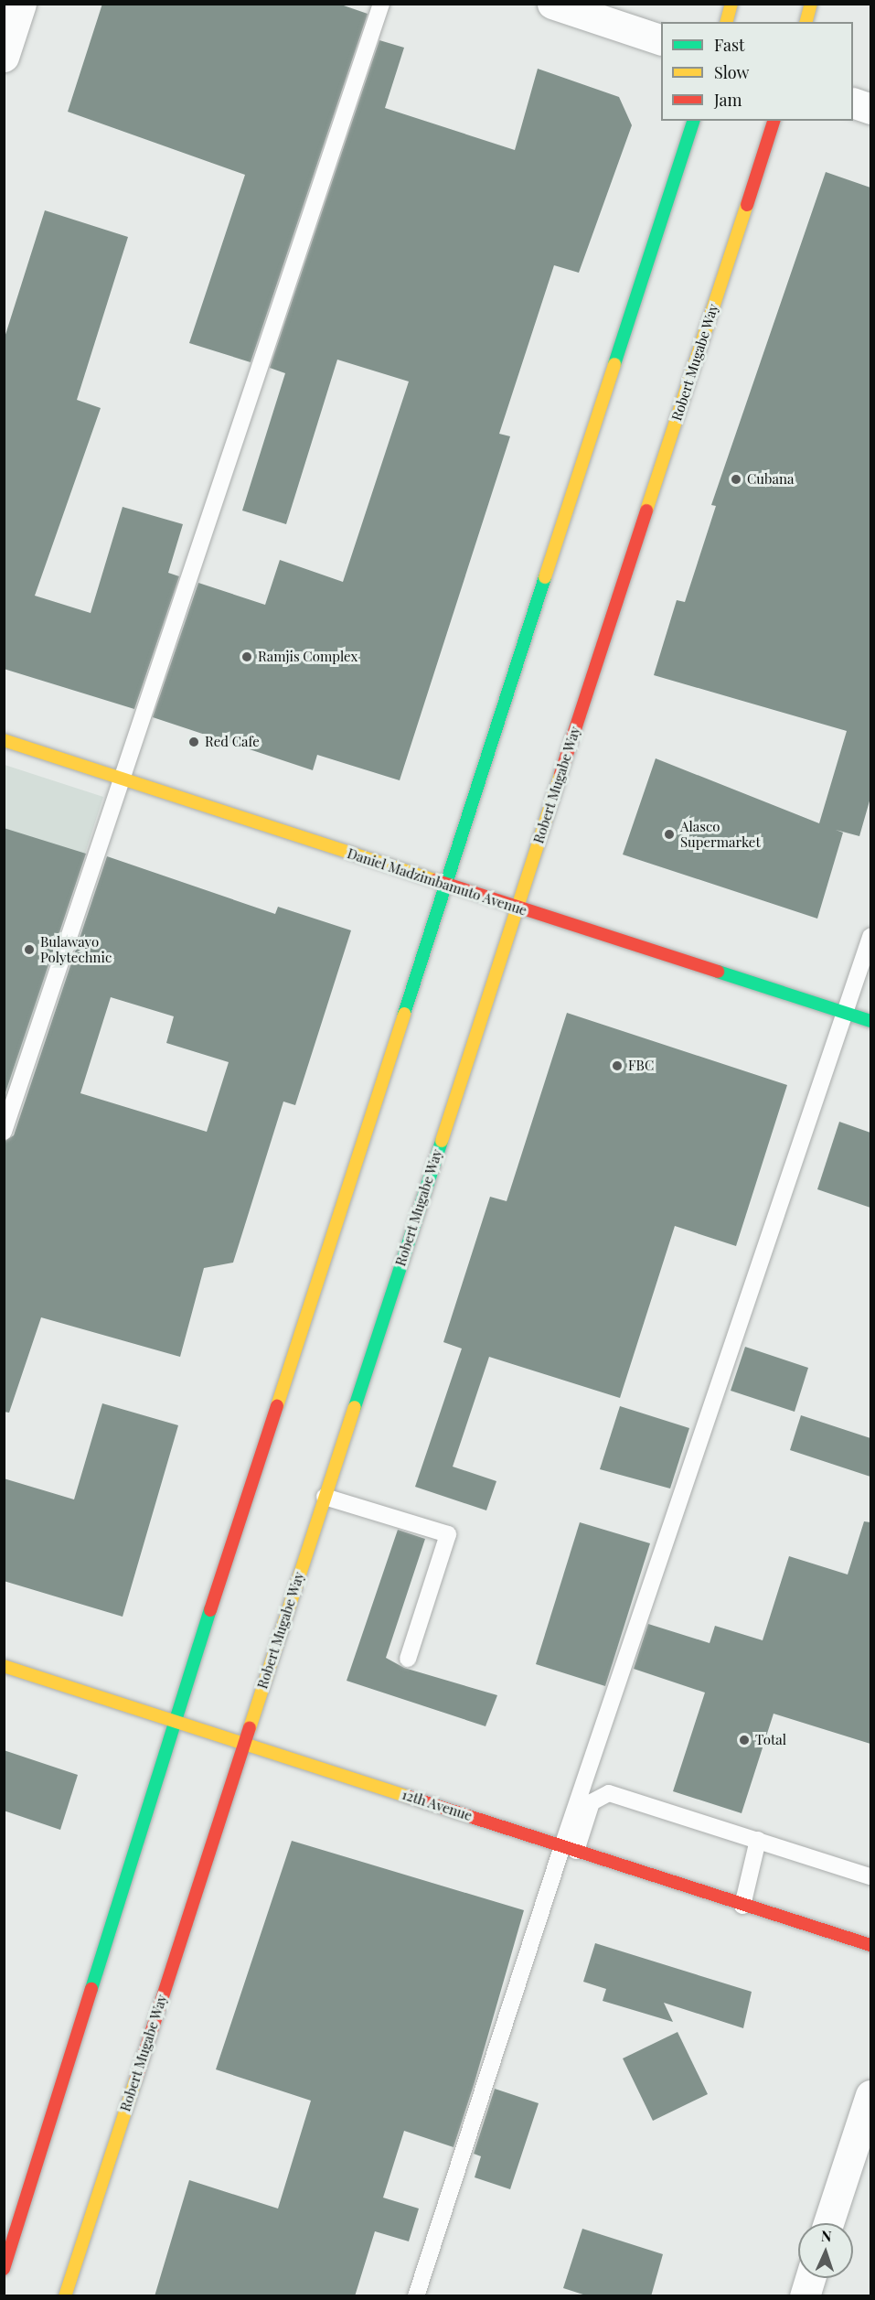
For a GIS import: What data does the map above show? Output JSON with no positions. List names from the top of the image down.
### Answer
{
  "streets": {
    "main road": ["Robert Mugabe Way", "Daniel Madzimbamuto Avenue", "12th Avenue"]
  },
  "crossings": [
    ["Robert Mugabe Way", "Daniel Madzimbamuto Avenue"],
    ["Robert Mugabe Way", "12th Avenue"]
  ],
  "places": [
    "Cubana",
    "Ramjis Complex",
    "Red Cafe",
    "Alasco Supermarket",
    "Bulawayo Polytechnic",
    "FBC",
    "Total"
  ],
  "legend": ["Fast", "Slow", "Jam"],
  "north": "top"
}
